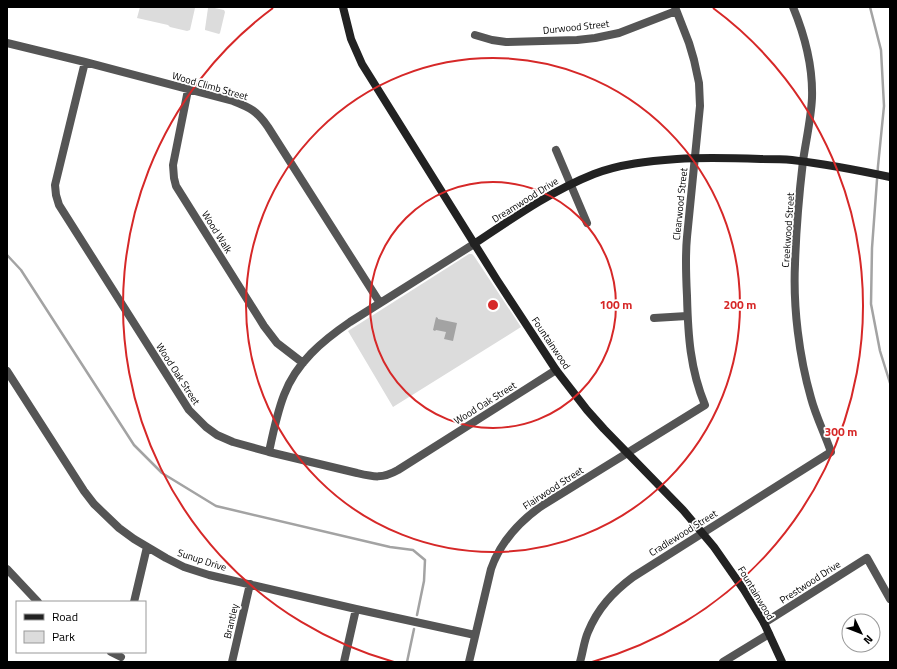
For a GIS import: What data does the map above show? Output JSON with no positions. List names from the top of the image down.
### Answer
{
  "streets": {
    "street": [
      "Durwood Street",
      "Wood Climb Street",
      "Dreamwood Drive",
      "Clearwood Street",
      "Creekwood Street",
      "Wood Walk",
      "Fountainwood",
      "Wood Oak Street",
      "Flairwood Street",
      "Cradlewood Street",
      "Sunup Drive",
      "Prestwood Drive",
      "Brantley"
    ]
  },
  "crossings": [
    ["Durwood Street", "Clearwood Street"],
    ["Wood Climb Street", "Dreamwood Drive"],
    ["Wood Climb Street", "Wood Walk"],
    ["Wood Climb Street", "Wood Oak Street"],
    ["Dreamwood Drive", "Clearwood Street"],
    ["Dreamwood Drive", "Creekwood Street"],
    ["Dreamwood Drive", "Wood Walk"],
    ["Dreamwood Drive", "Fountainwood"],
    ["Dreamwood Drive", "Wood Oak Street"],
    ["Clearwood Street", "Flairwood Street"],
    ["Creekwood Street", "Cradlewood Street"],
    ["Fountainwood", "Wood Oak Street"],
    ["Fountainwood", "Flairwood Street"],
    ["Fountainwood", "Cradlewood Street"],
    ["Fountainwood", "Prestwood Drive"],
    ["Flairwood Street", "Sunup Drive"],
    ["Sunup Drive", "Brantley"]
  ],
  "legend": ["Road", "Park"],
  "north": "bottom right",
  "rings": ["100 m", "200 m", "300 m"]
}
